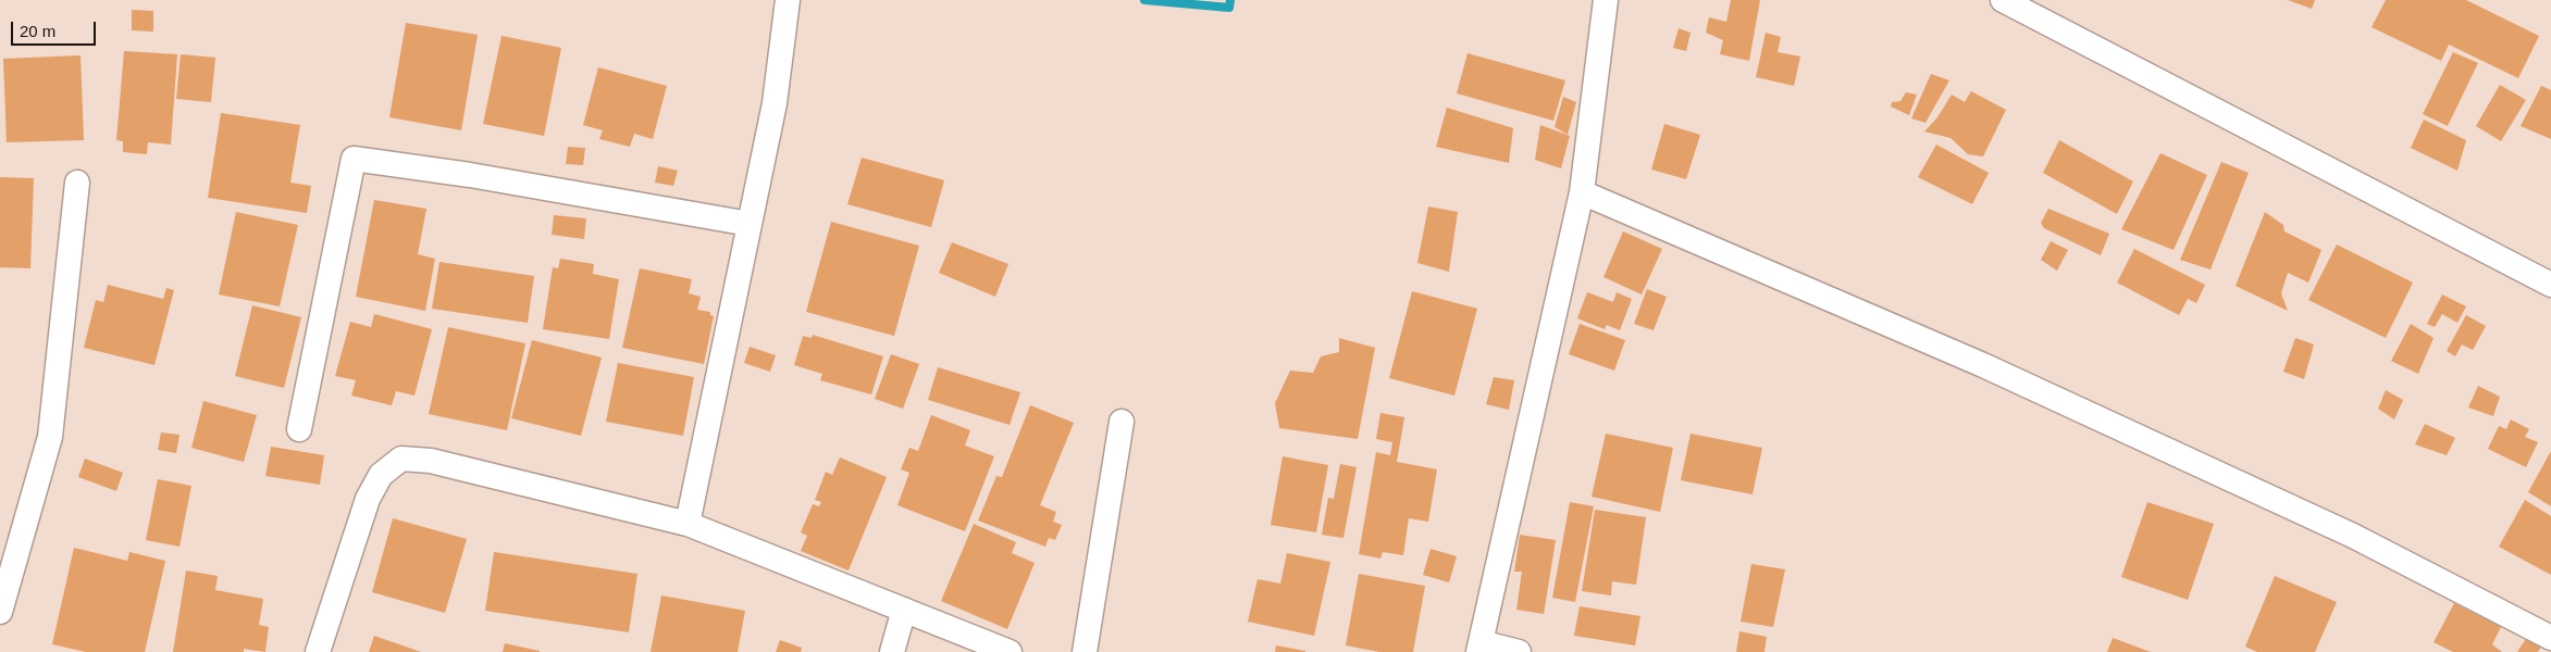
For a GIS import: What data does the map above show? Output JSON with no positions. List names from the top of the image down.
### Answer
{
  "scale_bar": "20 m"
}
